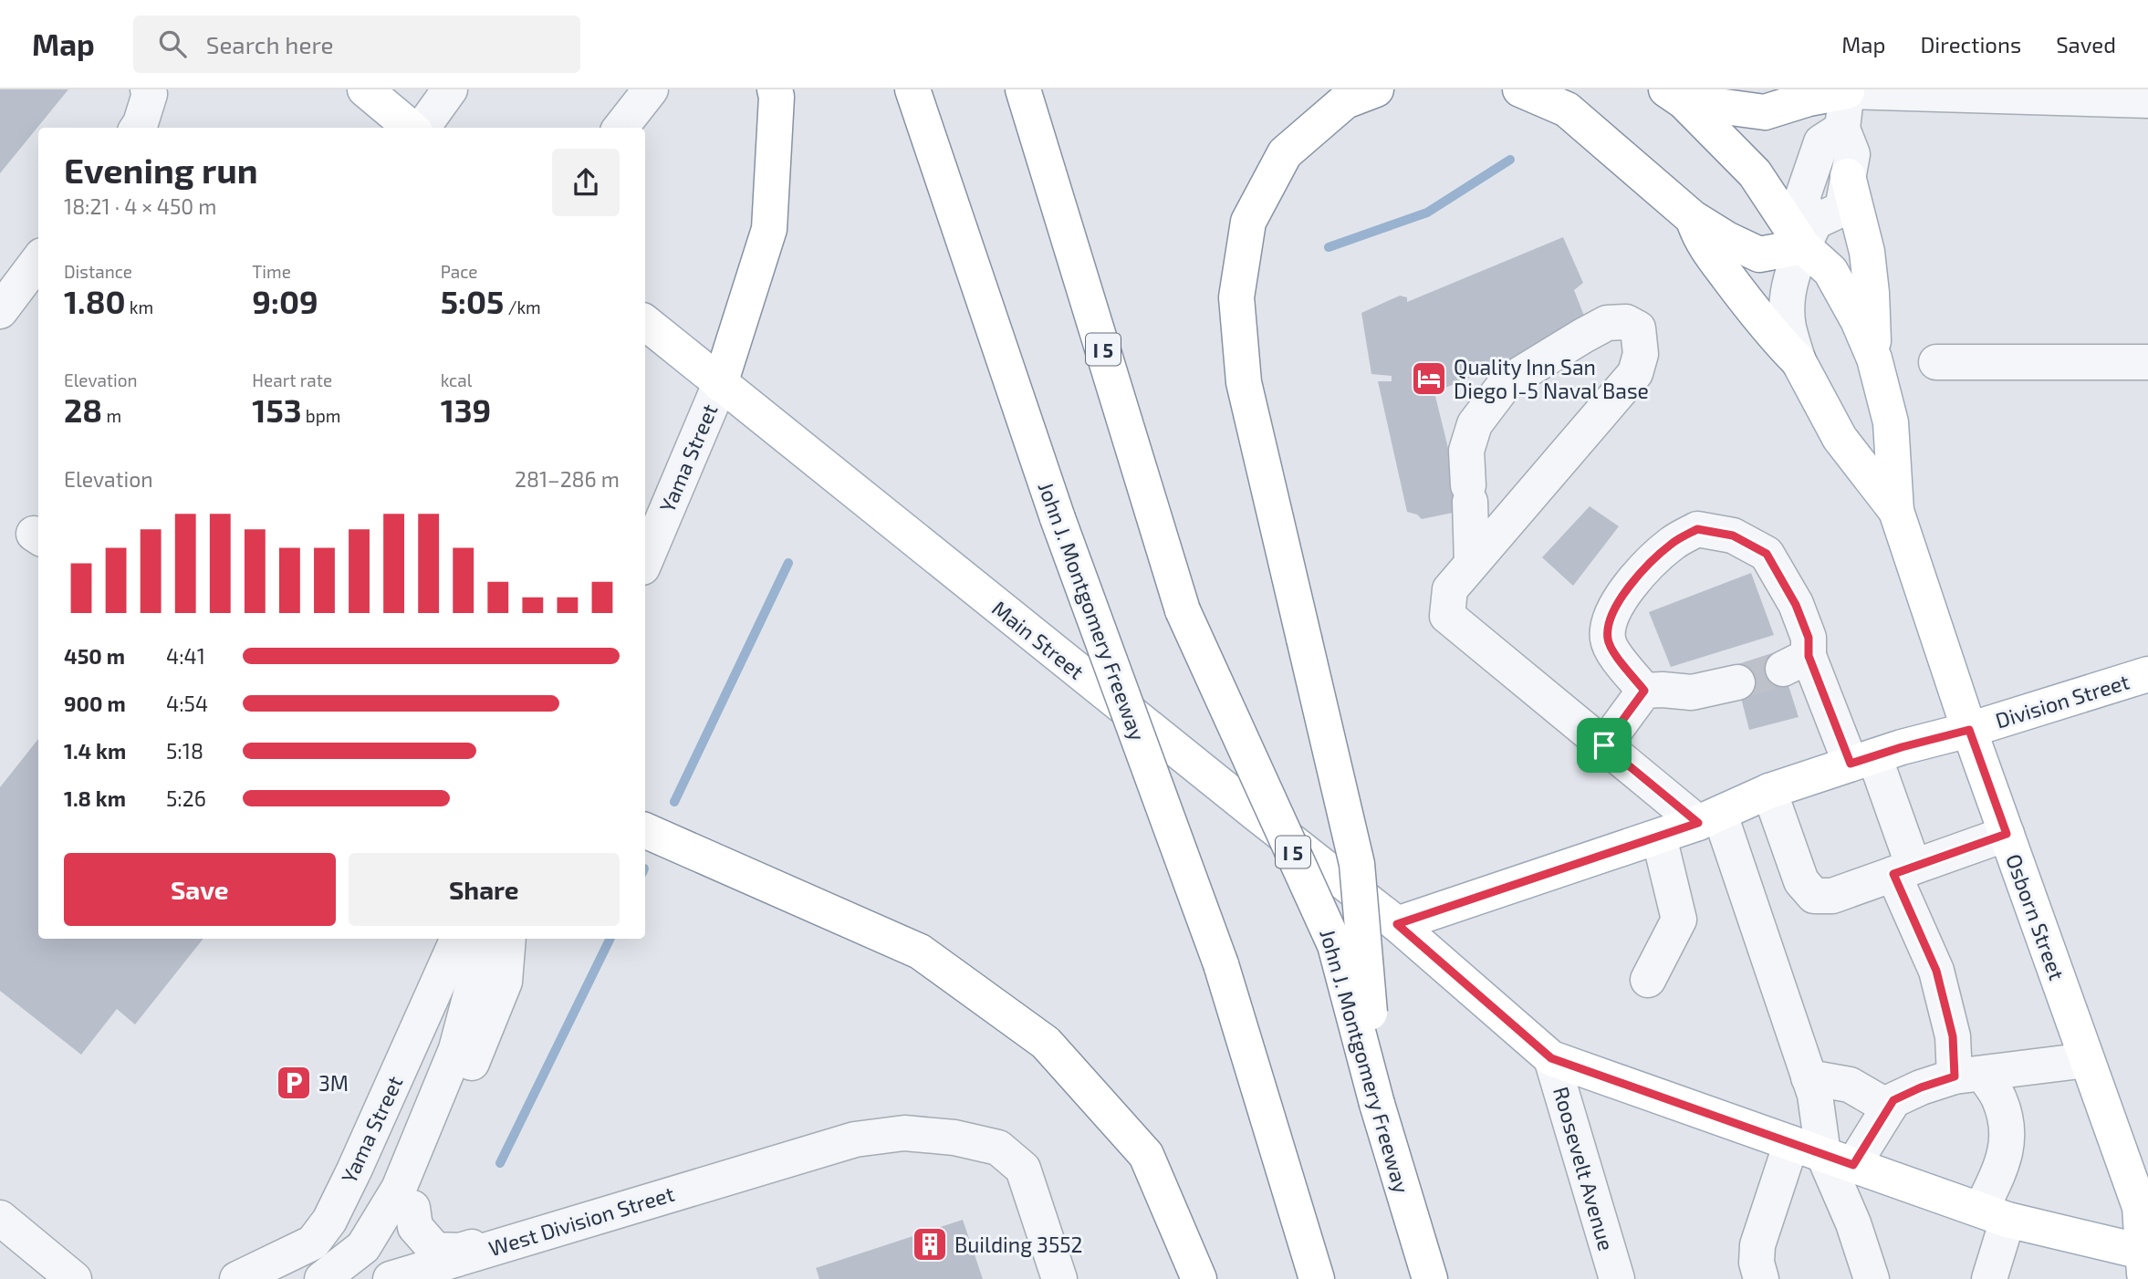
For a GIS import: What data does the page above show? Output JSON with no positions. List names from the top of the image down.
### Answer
{
  "streets": {
    "main road": [
      "I 5",
      "John J. Montgomery Freeway",
      "Main Street",
      "Division Street",
      "Osborn Street"
    ],
    "street": ["Yama Street", "Roosevelt Avenue", "West Division Street"]
  },
  "crossings": [
    ["Yama Street", "Main Street"],
    ["Main Street", "Division Street"],
    ["Main Street", "Roosevelt Avenue"],
    ["Division Street", "Osborn Street"]
  ],
  "places": {
    "hotel": ["Quality Inn San Diego I-5 Naval Base"],
    "parking": ["3M"],
    "building": ["Building 3552"]
  },
  "page": {
    "header": "Map",
    "search": "Search here",
    "nav": ["Map", "Directions", "Saved"],
    "heading": ["Evening run", "18:21 · 4 × 450 m"],
    "stats": [
      ["Distance", "1.80 km"],
      ["Time", "9:09"],
      ["Pace", "5:05 /km"],
      ["Elevation", "28 m"],
      ["Heart rate", "153 bpm"],
      ["kcal", "139"]
    ],
    "chart": ["Elevation", "281–286 m"],
    "list": [
      {
        "name": "450 m",
        "note": "4:41"
      },
      {
        "name": "900 m",
        "note": "4:54"
      },
      {
        "name": "1.4 km",
        "note": "5:18"
      },
      {
        "name": "1.8 km",
        "note": "5:26"
      }
    ],
    "buttons": ["Save", "Share"]
  }
}
